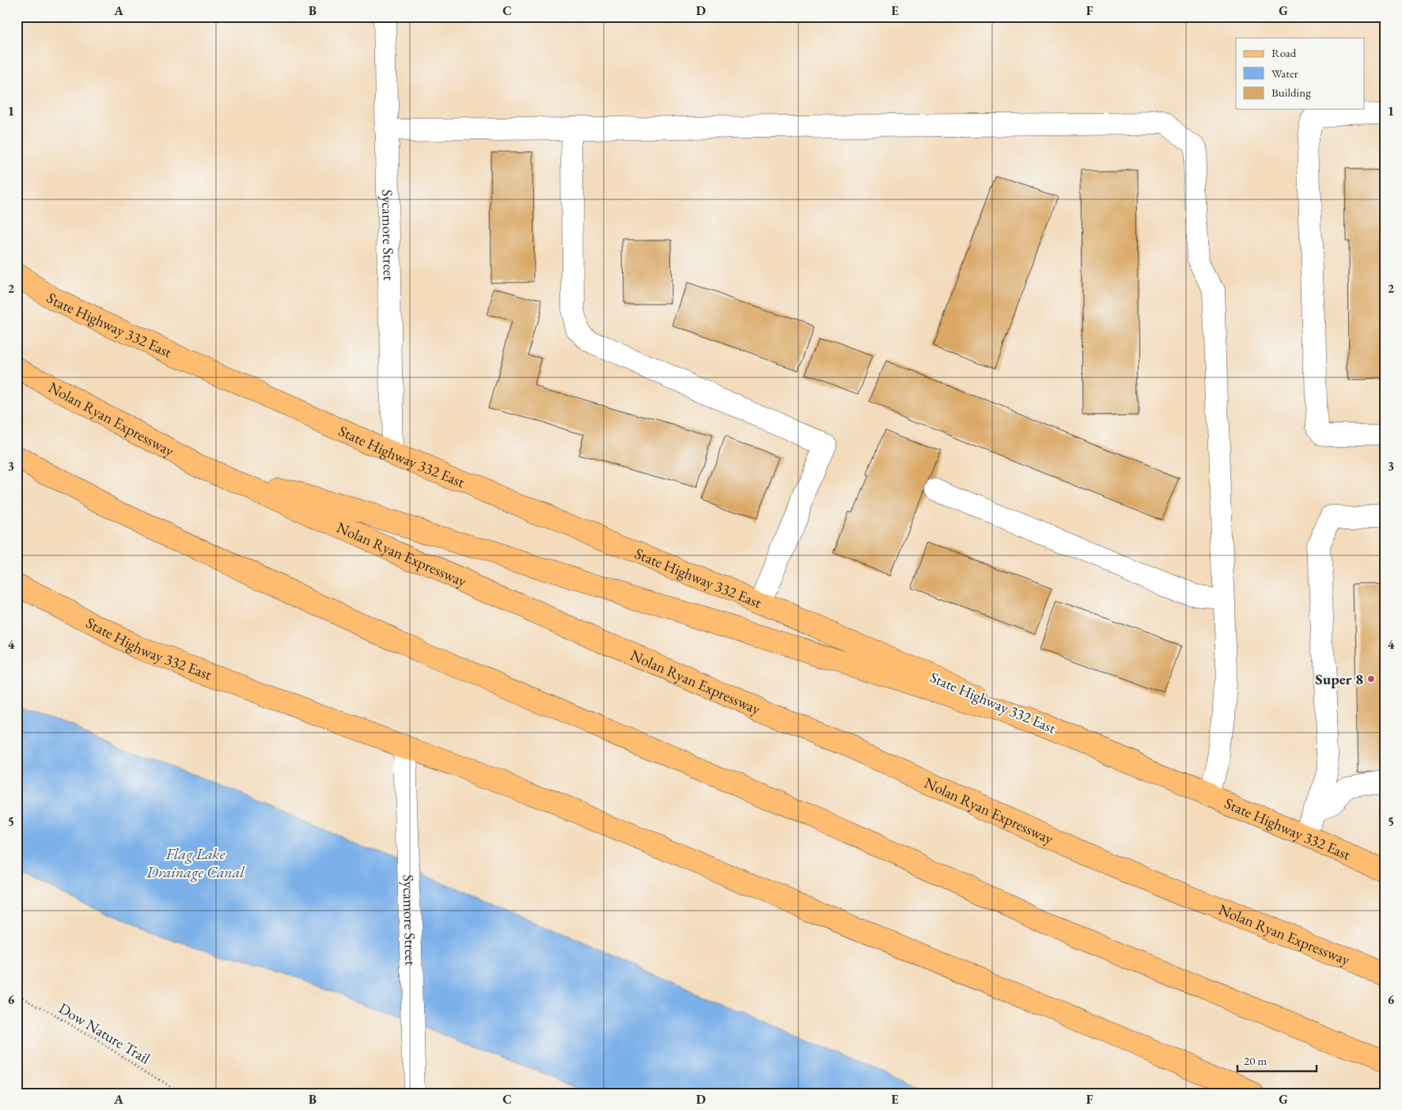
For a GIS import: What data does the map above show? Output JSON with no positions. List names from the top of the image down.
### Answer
{
  "streets": {
    "main road": ["State Highway 332 East", "Nolan Ryan Expressway"],
    "street": ["Sycamore Street"],
    "path": ["Dow Nature Trail"]
  },
  "crossings": [
    ["Sycamore Street", "State Highway 332 East"]
  ],
  "water": ["Flag Lake Drainage Canal"],
  "places": ["Super 8"],
  "legend": ["Road", "Water", "Building"],
  "scale_bar": "20 m",
  "grid": {
    "columns": [
      "A",
      "B",
      "C",
      "D",
      "E",
      "F",
      "G"
    ],
    "rows": [
      "1",
      "2",
      "3",
      "4",
      "5",
      "6"
    ]
  }
}
